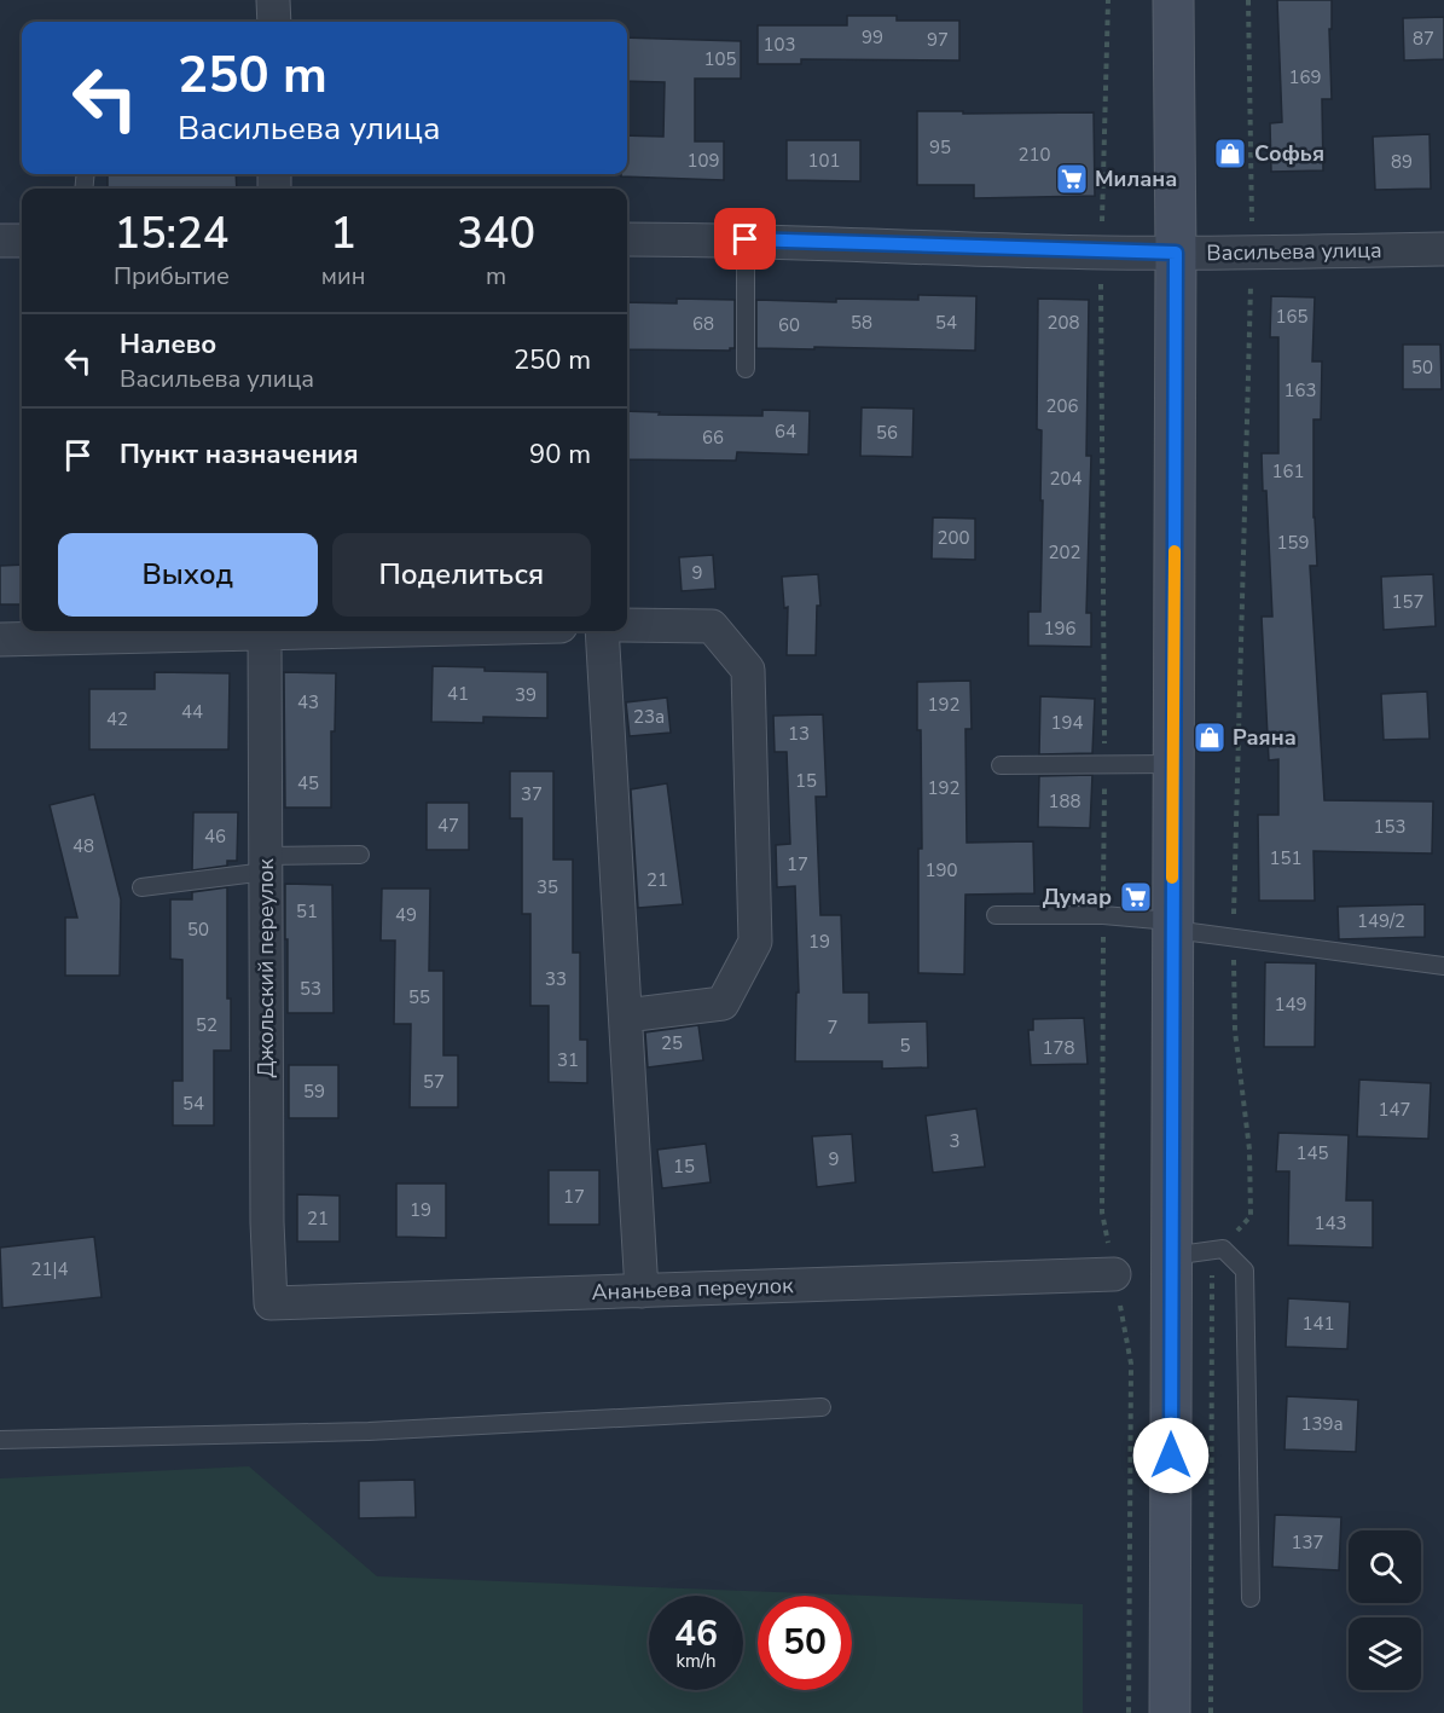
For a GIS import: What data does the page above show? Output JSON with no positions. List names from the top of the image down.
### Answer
{
  "streets": {
    "street": ["Васильева улица", "Джольский переулок", "Ананьева переулок"]
  },
  "crossings": [
    ["Джольский переулок", "Ананьева переулок"]
  ],
  "places": {
    "shop": ["Софья", "Раяна"],
    "supermarket": ["Милана", "Думар"]
  },
  "house_numbers": [
    "99",
    "87",
    "97",
    "103",
    "105",
    "169",
    "95",
    "210",
    "109",
    "101",
    "89",
    "165",
    "58",
    "54",
    "208",
    "68",
    "60",
    "50",
    "163",
    "206",
    "64",
    "56",
    "66",
    "161",
    "204",
    "200",
    "159",
    "202",
    "9",
    "157",
    "196",
    "41",
    "39",
    "43",
    "192",
    "44",
    "23а",
    "42",
    "194",
    "13",
    "15",
    "45",
    "192",
    "37",
    "188",
    "47",
    "153",
    "46",
    "48",
    "151",
    "17",
    "190",
    "21",
    "35",
    "51",
    "49",
    "149/2",
    "50",
    "19",
    "33",
    "53",
    "55",
    "149",
    "52",
    "7",
    "25",
    "5",
    "178",
    "31",
    "57",
    "59",
    "54",
    "147",
    "3",
    "145",
    "9",
    "15",
    "17",
    "19",
    "21",
    "143",
    "21|4",
    "141",
    "139а",
    "137"
  ],
  "page": {
    "turn": ["250 m", "Васильева улица"],
    "eta": [
      "15:24",
      "Прибытие",
      "1",
      "мин",
      "340",
      "m"
    ],
    "list": [
      {
        "name": "Налево",
        "note": "Васильева улица",
        "value": "250 m"
      },
      {
        "name": "Пункт назначения",
        "value": "90 m"
      }
    ],
    "buttons": ["Выход", "Поделиться"],
    "speed": "46 km/h",
    "limit": "50"
  }
}
